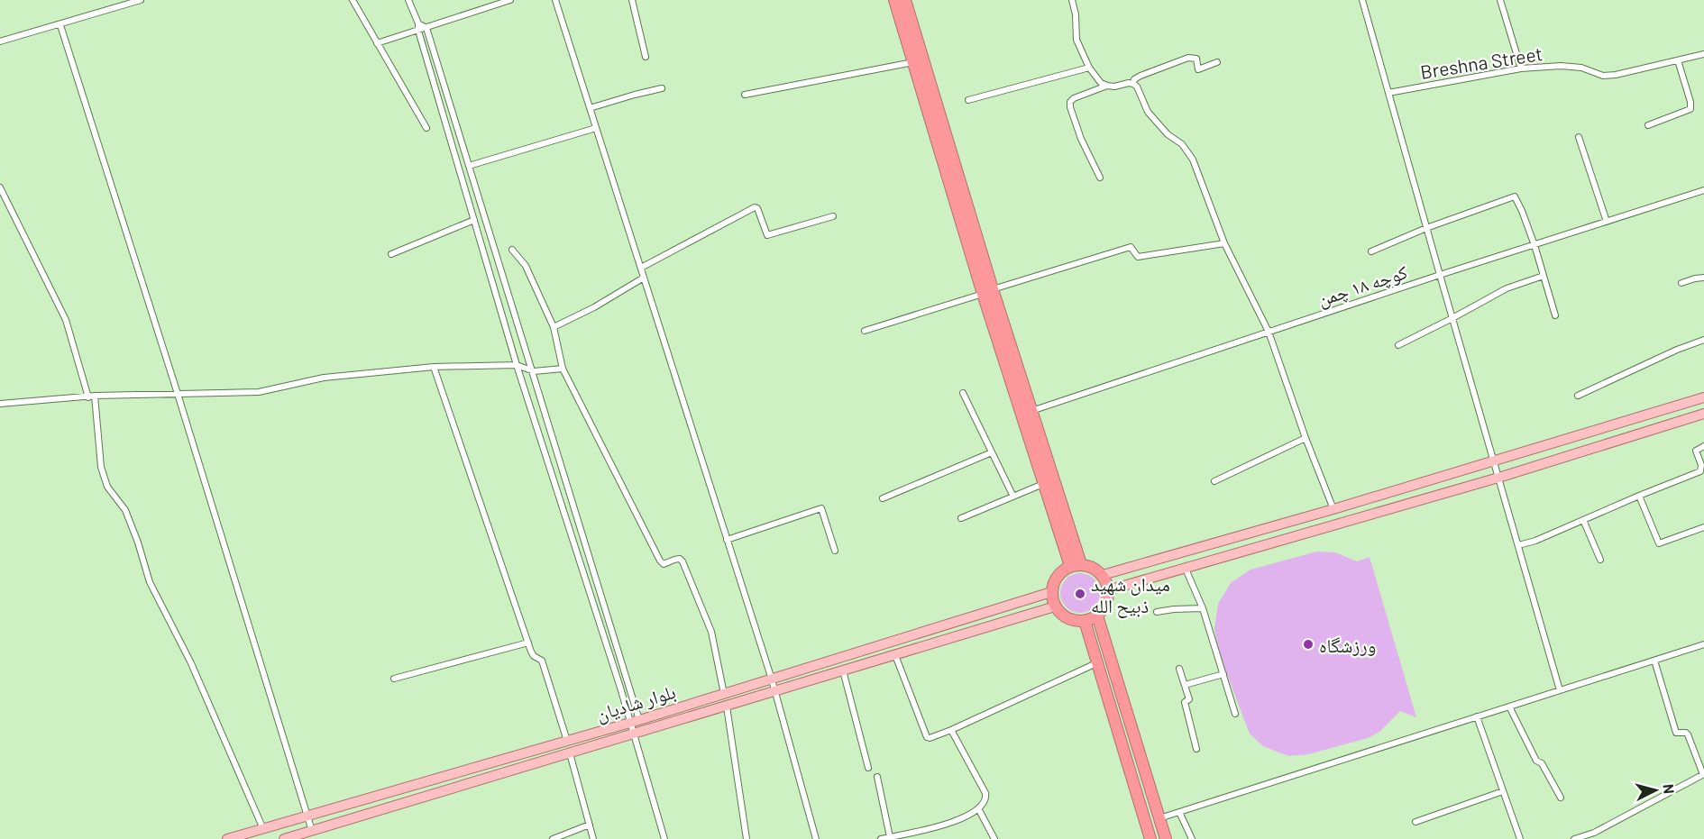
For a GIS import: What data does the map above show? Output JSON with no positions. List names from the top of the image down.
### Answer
{
  "streets": {
    "main road": ["بلوار شادیان"],
    "street": ["Breshna Street", "كوچه ١٨ چمن"]
  },
  "places": ["میدان شهید ذبیح الله", "ورزشگاه"],
  "north": "right"
}
